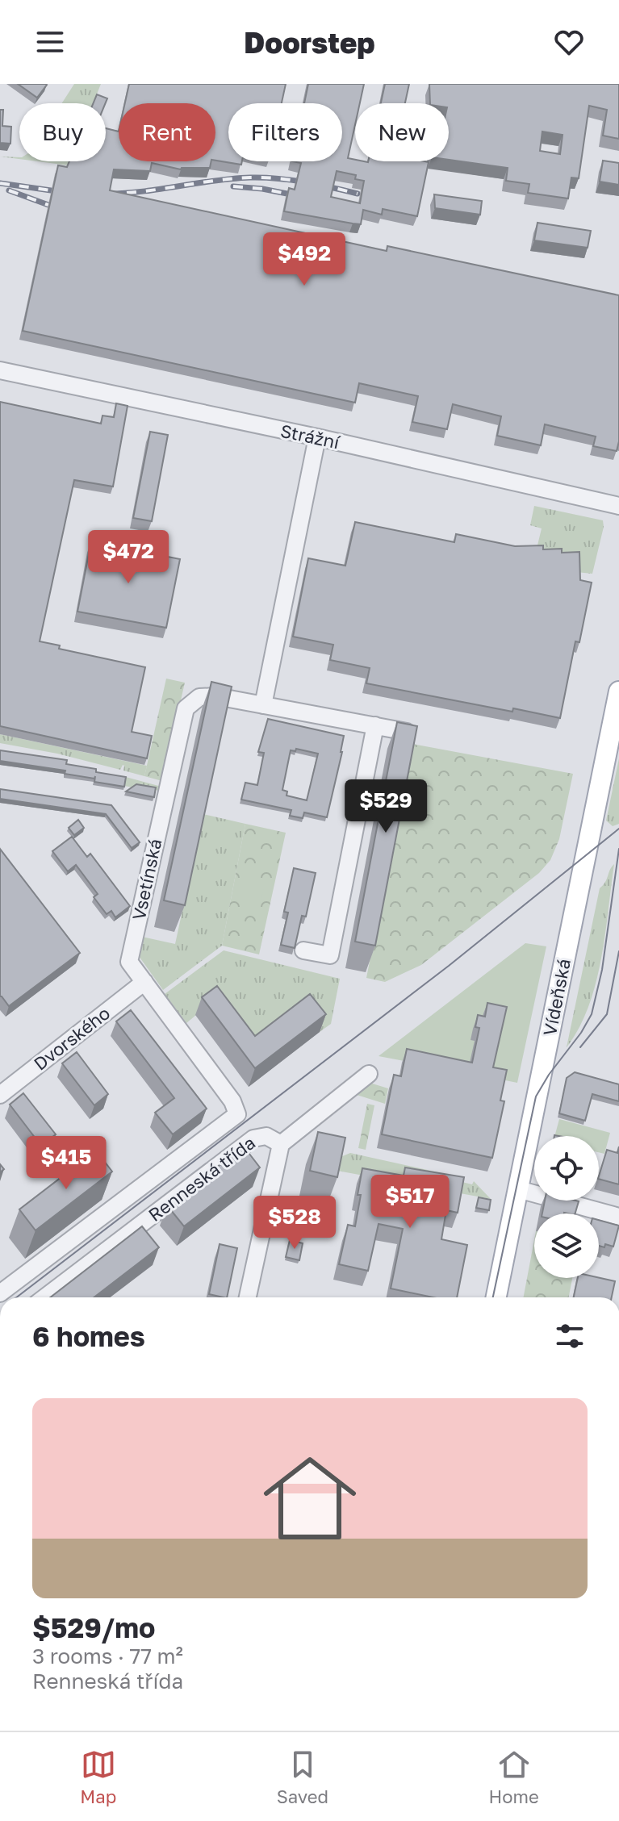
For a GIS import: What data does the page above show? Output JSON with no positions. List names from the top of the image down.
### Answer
{
  "streets": {
    "main road": ["Vídeňská"],
    "street": [
      "Strážní",
      "Vsetínská",
      "Dvorského",
      "Renneská třída"
    ]
  },
  "crossings": [
    ["Vsetínská", "Dvorského"],
    ["Vsetínská", "Renneská třída"]
  ],
  "page": {
    "header": "Doorstep",
    "chip": [
      "Buy",
      "Rent",
      "Filters",
      "New"
    ],
    "price": [
      "$492",
      "$472",
      "$529",
      "$415",
      "$517",
      "$528"
    ],
    "heading": "6 homes",
    "list": [
      {
        "name": "$529/mo",
        "note": "3 rooms · 77 m² · Renneská třída"
      }
    ],
    "tabs": ["Map", "Saved", "Home"]
  }
}
